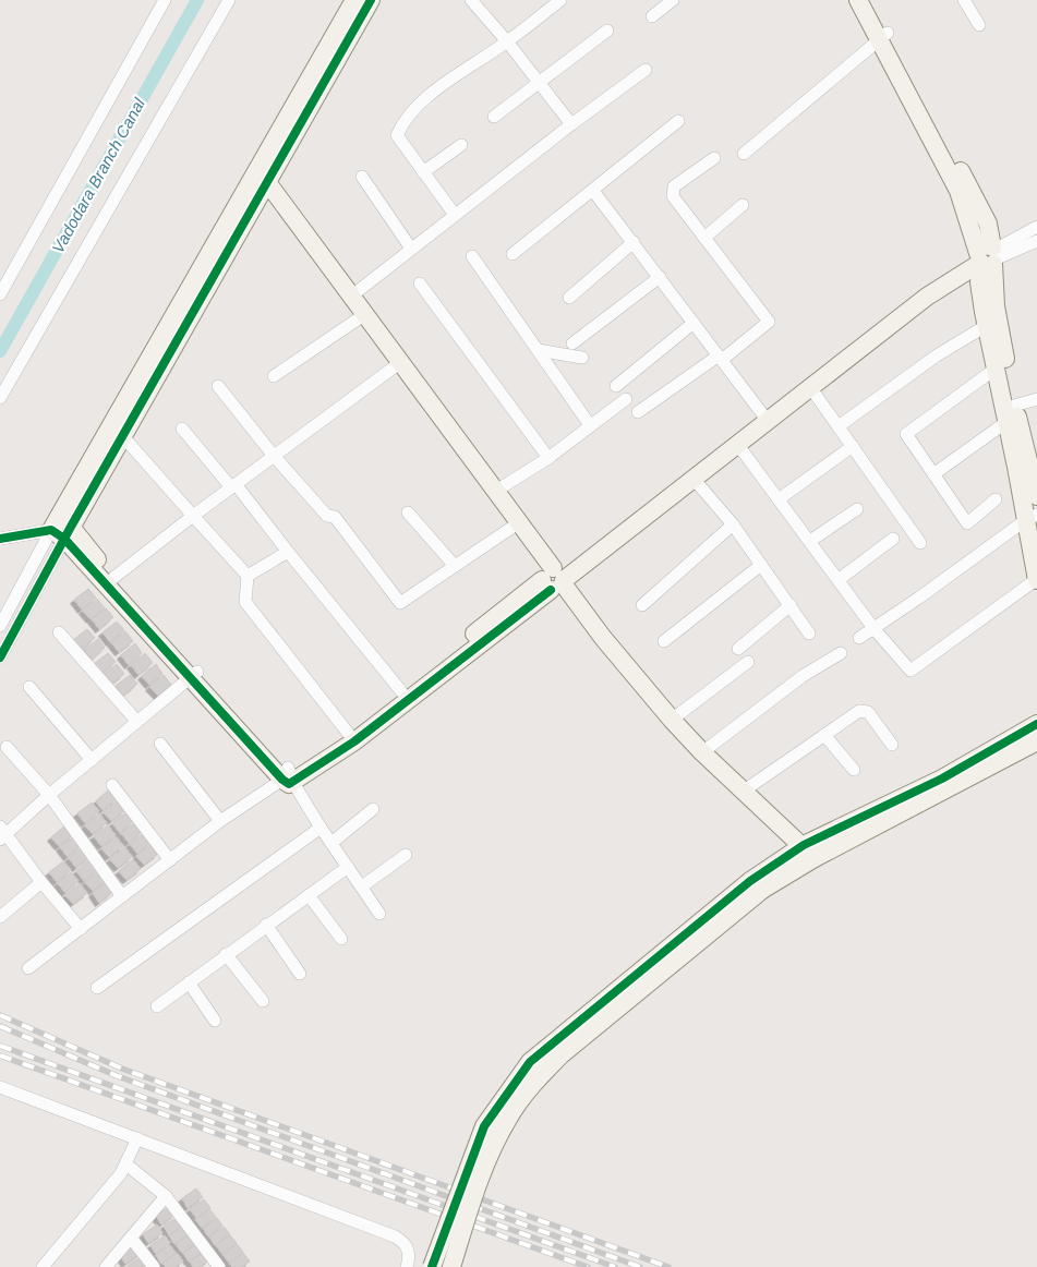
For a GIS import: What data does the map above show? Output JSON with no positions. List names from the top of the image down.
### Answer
{
  "water": ["Vadodara Branch Canal"]
}
